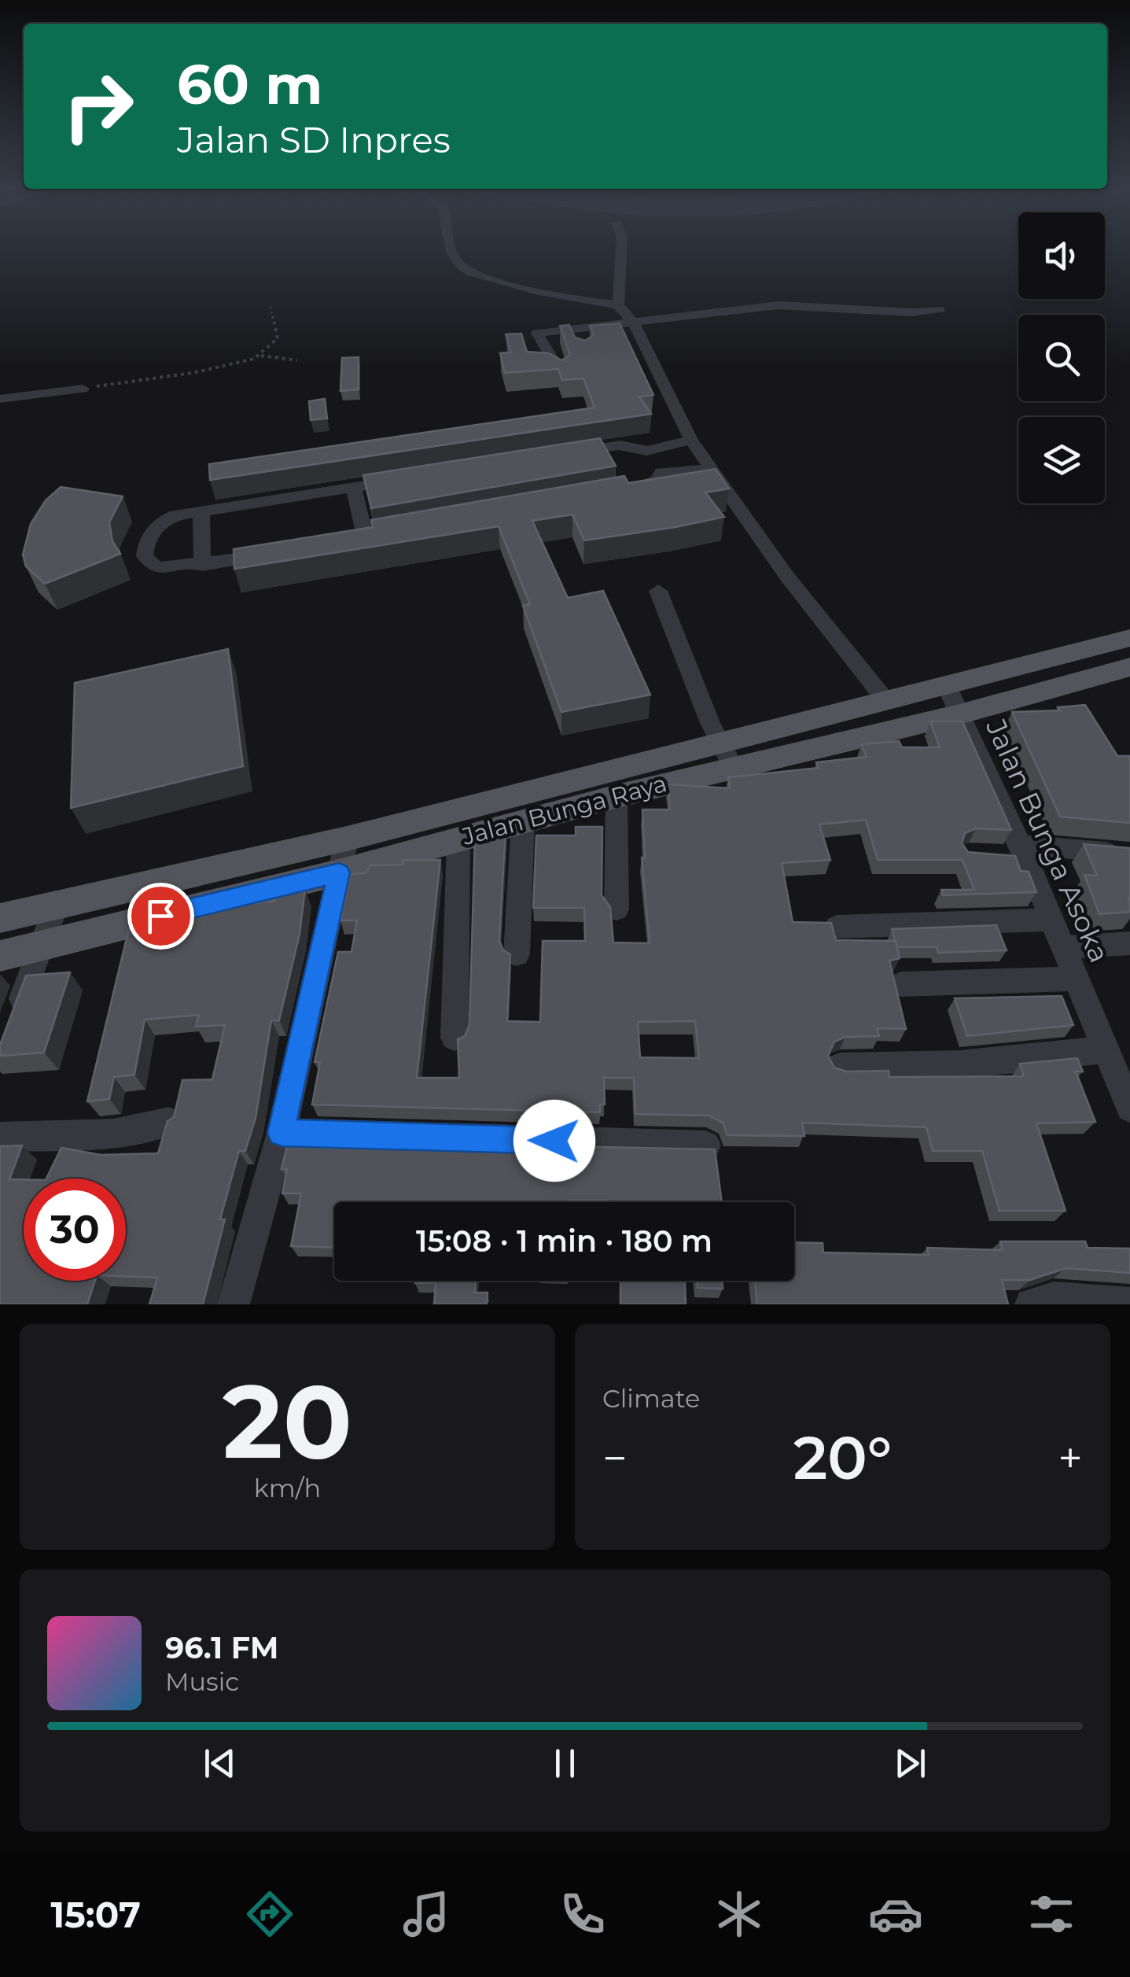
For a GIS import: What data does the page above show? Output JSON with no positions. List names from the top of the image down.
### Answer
{
  "streets": {
    "main road": ["Jalan Bunga Raya"],
    "street": ["Jalan Bunga Asoka"]
  },
  "crossings": [
    ["Jalan Bunga Raya", "Jalan Bunga Asoka"]
  ],
  "page": {
    "turn": ["60 m", "Jalan SD Inpres"],
    "limit": "30",
    "trip": "15:08 · 1 min · 180 m",
    "tile": [
      ["20", "km/h"],
      "Climate"
    ],
    "heat": ["−", "20°", "+"],
    "song": ["96.1 FM", "Music"],
    "tabs": "15:07"
  }
}
